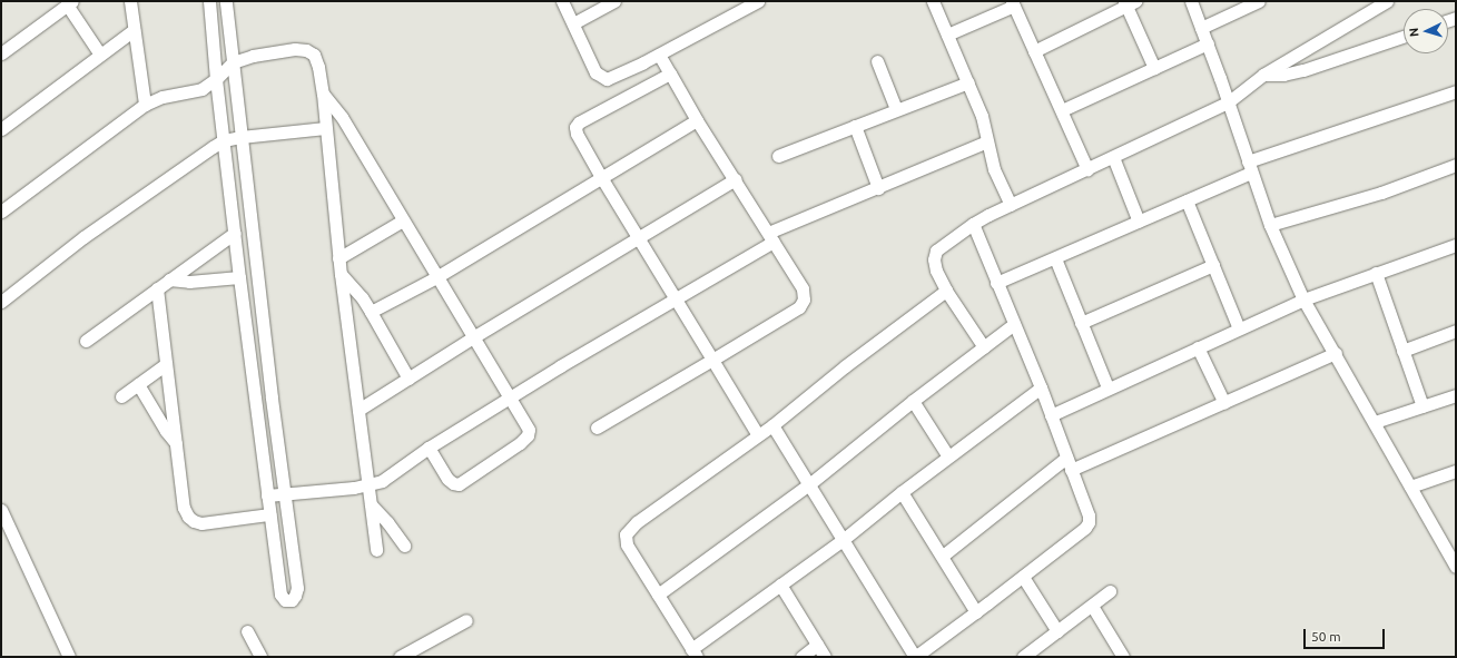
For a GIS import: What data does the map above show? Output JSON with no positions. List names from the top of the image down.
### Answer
{
  "scale_bar": "50 m",
  "north": "left"
}
